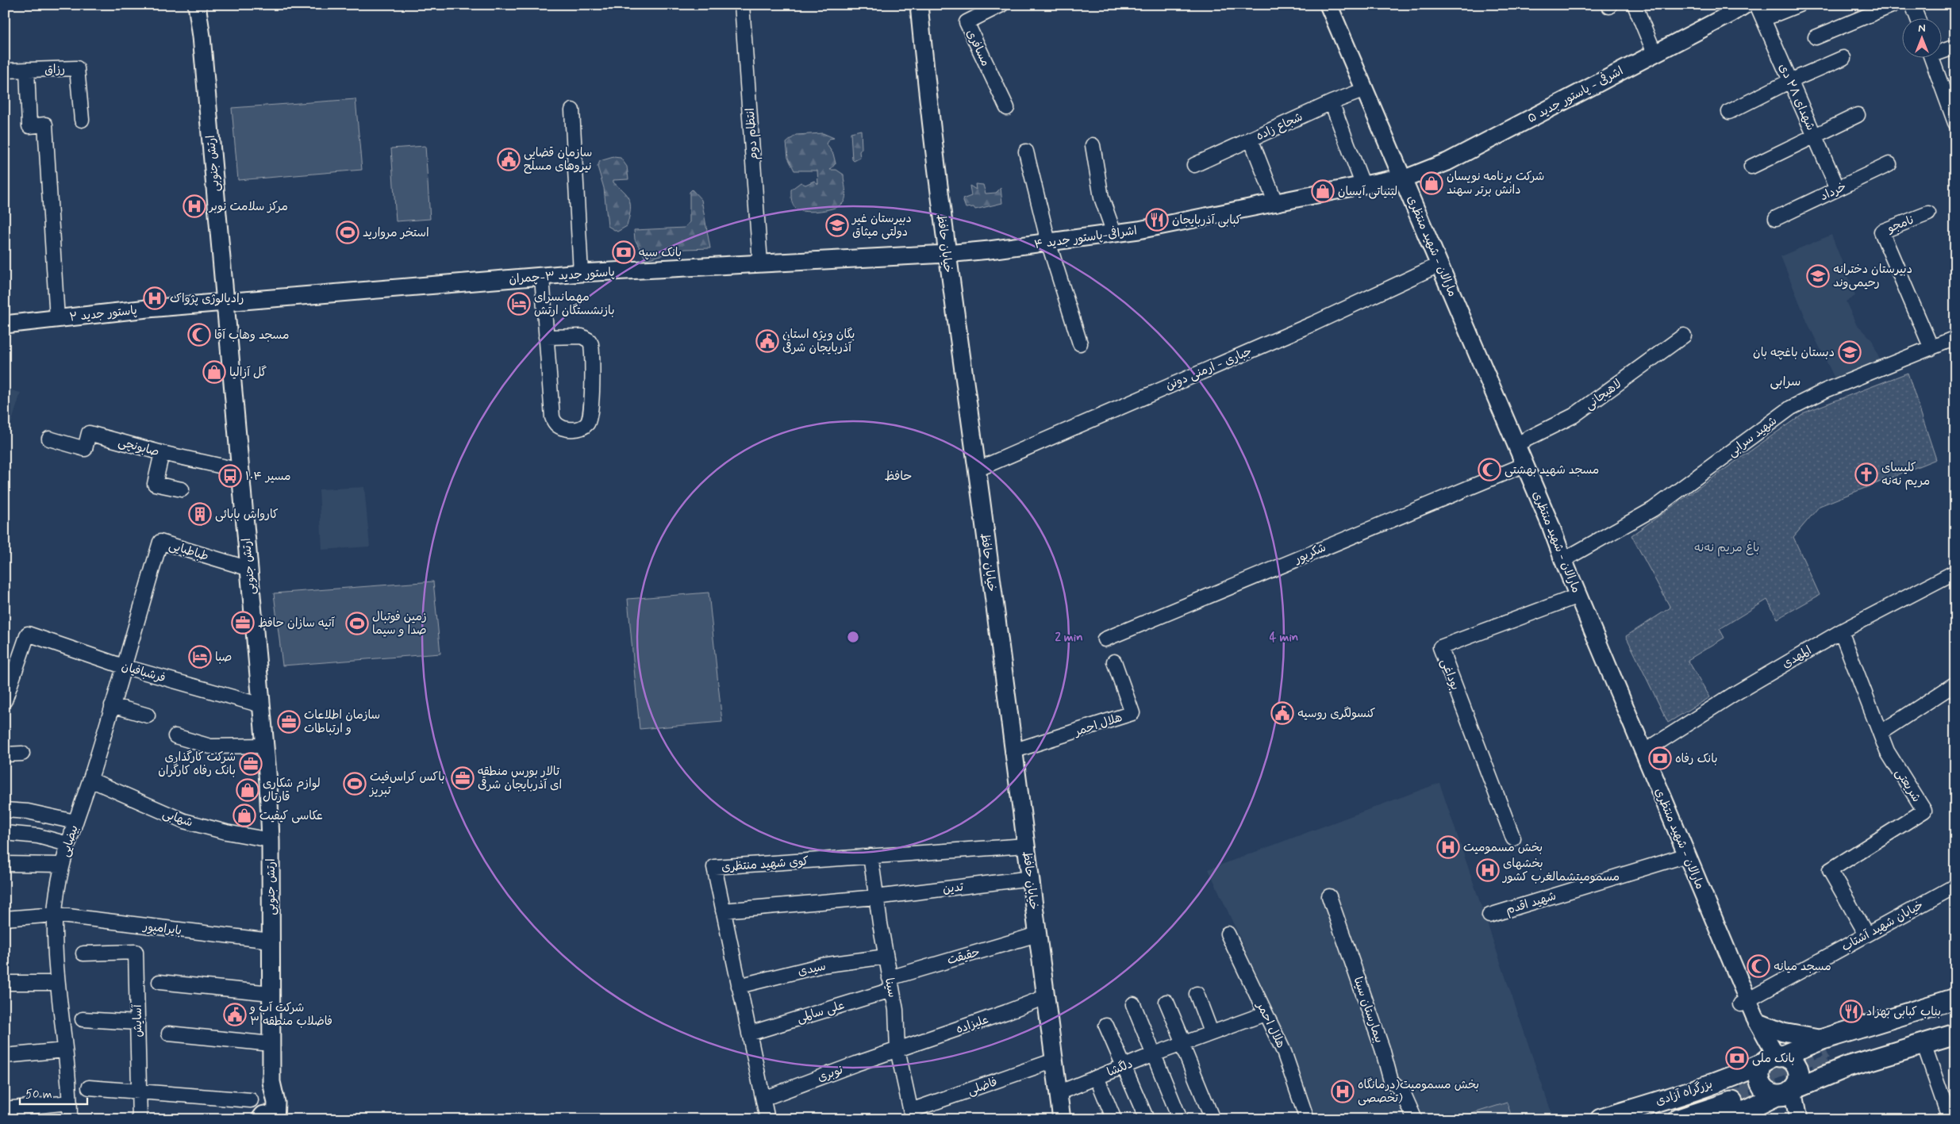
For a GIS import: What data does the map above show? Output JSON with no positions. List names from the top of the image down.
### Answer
{
  "streets": {
    "highway": ["بزرگراه آزادی"],
    "main road": [
      "اشرفی - پاستور جدید ۵",
      "ارتش جنوبی",
      "اشرافی-پاستور جدید ۴",
      "خیابان حافظ",
      "مارالان - شهید منتظری",
      "پاستور جدید ۳-چمران",
      "پاستور جدید ۲"
    ],
    "street": [
      "مسافری",
      "رزاق",
      "شهدای ۲۸ دی",
      "شجاع زاده",
      "انتظام دوم",
      "خرداد",
      "نامجو",
      "جباری - ارمنی دونن",
      "لاهیجانی",
      "شهید سرابی",
      "صابونچی",
      "طباطبایی",
      "شکرپور",
      "المهدی",
      "فرشبافیان",
      "بوداغی",
      "هلال احمر",
      "شریعتی",
      "شهابی",
      "بیضایی",
      "کوی شهید منتظری",
      "تدین",
      "شهید اقدم",
      "خیابان شهید آشتاب",
      "بایرامپور",
      "حقیقت",
      "سیدی",
      "سینا",
      "بیمارستان سینا",
      "علی سالمی",
      "آسایش",
      "علیزاده",
      "دلگشا",
      "نوبری",
      "فاضلی"
    ]
  },
  "crossings": [
    ["اشرفی - پاستور جدید ۵", "اشرافی-پاستور جدید ۴"],
    ["اشرفی - پاستور جدید ۵", "مارالان - شهید منتظری"],
    ["شهدای ۲۸ دی", "خرداد"],
    ["شجاع زاده", "مارالان - شهید منتظری"],
    ["انتظام دوم", "پاستور جدید ۳-چمران"],
    ["ارتش جنوبی", "پاستور جدید ۳-چمران"],
    ["ارتش جنوبی", "پاستور جدید ۲"],
    ["ارتش جنوبی", "صابونچی"],
    ["ارتش جنوبی", "طباطبایی"],
    ["ارتش جنوبی", "فرشبافیان"],
    ["ارتش جنوبی", "شهابی"],
    ["ارتش جنوبی", "بایرامپور"],
    ["نامجو", "شهید سرابی"],
    ["اشرافی-پاستور جدید ۴", "خیابان حافظ"],
    ["اشرافی-پاستور جدید ۴", "مارالان - شهید منتظری"],
    ["اشرافی-پاستور جدید ۴", "پاستور جدید ۳-چمران"],
    ["خیابان حافظ", "پاستور جدید ۳-چمران"],
    ["خیابان حافظ", "جباری - ارمنی دونن"],
    ["خیابان حافظ", "هلال احمر"],
    ["خیابان حافظ", "کوی شهید منتظری"],
    ["خیابان حافظ", "تدین"],
    ["خیابان حافظ", "حقیقت"],
    ["خیابان حافظ", "علیزاده"],
    ["خیابان حافظ", "دلگشا"],
    ["خیابان حافظ", "فاضلی"],
    ["مارالان - شهید منتظری", "جباری - ارمنی دونن"],
    ["مارالان - شهید منتظری", "لاهیجانی"],
    ["مارالان - شهید منتظری", "شهید سرابی"],
    ["مارالان - شهید منتظری", "المهدی"],
    ["مارالان - شهید منتظری", "بوداغی"],
    ["مارالان - شهید منتظری", "شهید اقدم"],
    ["مارالان - شهید منتظری", "خیابان شهید آشتاب"],
    ["مارالان - شهید منتظری", "بزرگراه آزادی"],
    ["پاستور جدید ۳-چمران", "پاستور جدید ۲"],
    ["طباطبایی", "بیضایی"],
    ["المهدی", "شریعتی"],
    ["فرشبافیان", "بیضایی"],
    ["هلال احمر", "دلگشا"],
    ["شریعتی", "خیابان شهید آشتاب"],
    ["شهابی", "بیضایی"],
    ["بیضایی", "بایرامپور"],
    ["کوی شهید منتظری", "سیدی"],
    ["کوی شهید منتظری", "سینا"],
    ["کوی شهید منتظری", "علی سالمی"],
    ["کوی شهید منتظری", "نوبری"],
    ["تدین", "سینا"],
    ["حقیقت", "سینا"],
    ["حقیقت", "علی سالمی"],
    ["سیدی", "سینا"],
    ["سینا", "علی سالمی"],
    ["سینا", "علیزاده"],
    ["سینا", "نوبری"],
    ["سینا", "فاضلی"],
    ["علیزاده", "نوبری"]
  ],
  "districts": ["سرابی", "حافظ"],
  "parks": ["باغ مریم نه‌نه"],
  "places": {
    "public building": [
      "سازمان قضایی نیروهای مسلح",
      "یگان ویژه استان آذربایجان شرقی",
      "کنسولگری روسیه",
      "شرکت آب و فاضلاب منطقه ۳"
    ],
    "shop": [
      "شرکت برنامه نویسان دانش برتر سهند",
      "لبنیاتی آیسان",
      "گل آزالیا",
      "لوازم شکاری قارتال",
      "عکاسی کیفیت"
    ],
    "hospital": [
      "مرکز سلامت نوبر",
      "رادیالوژی پژواک",
      "بخش مسمومیت",
      "بخشهای مسمومیتشمالغرب کشور",
      "بخش مسمومیت(درمانگاه تخصصی)"
    ],
    "restaurant": ["کبابی آذربایجان", "بناب کبابی بهزاد"],
    "school or university": ["دبیرستان غیر دولتی میثاق", "دبیرستان دخترانه رحیمی‌وند", "دبستان باغچه بان"],
    "sports": ["استخر مروارید", "زمین فوتبال صدا و سیما", "باکس کراس‌فیت تبریز"],
    "bank": ["بانک سپه", "بانک رفاه", "بانک ملی"],
    "hotel": ["مهمانسرای بازنشستگان ارتش", "صبا"],
    "mosque": ["مسجد وهاب آقا", "مسجد شهید بهشتی", "مسجد میانه"],
    "church": ["کلیسای مریم نه‌نه"],
    "bus stop": ["مسیر ۱۰۴"],
    "building": ["کارواش بابائی"],
    "office": [
      "آتیه سازان حافظ",
      "سازمان اطلاعات و ارتباطات",
      "شرکت کارگذاری بانک رفاه کارگران",
      "تالار بورس منطقه ای آذربایجان شرقی"
    ]
  },
  "scale_bar": "50 m",
  "north": "top",
  "rings": ["2 min", "4 min"]
}
